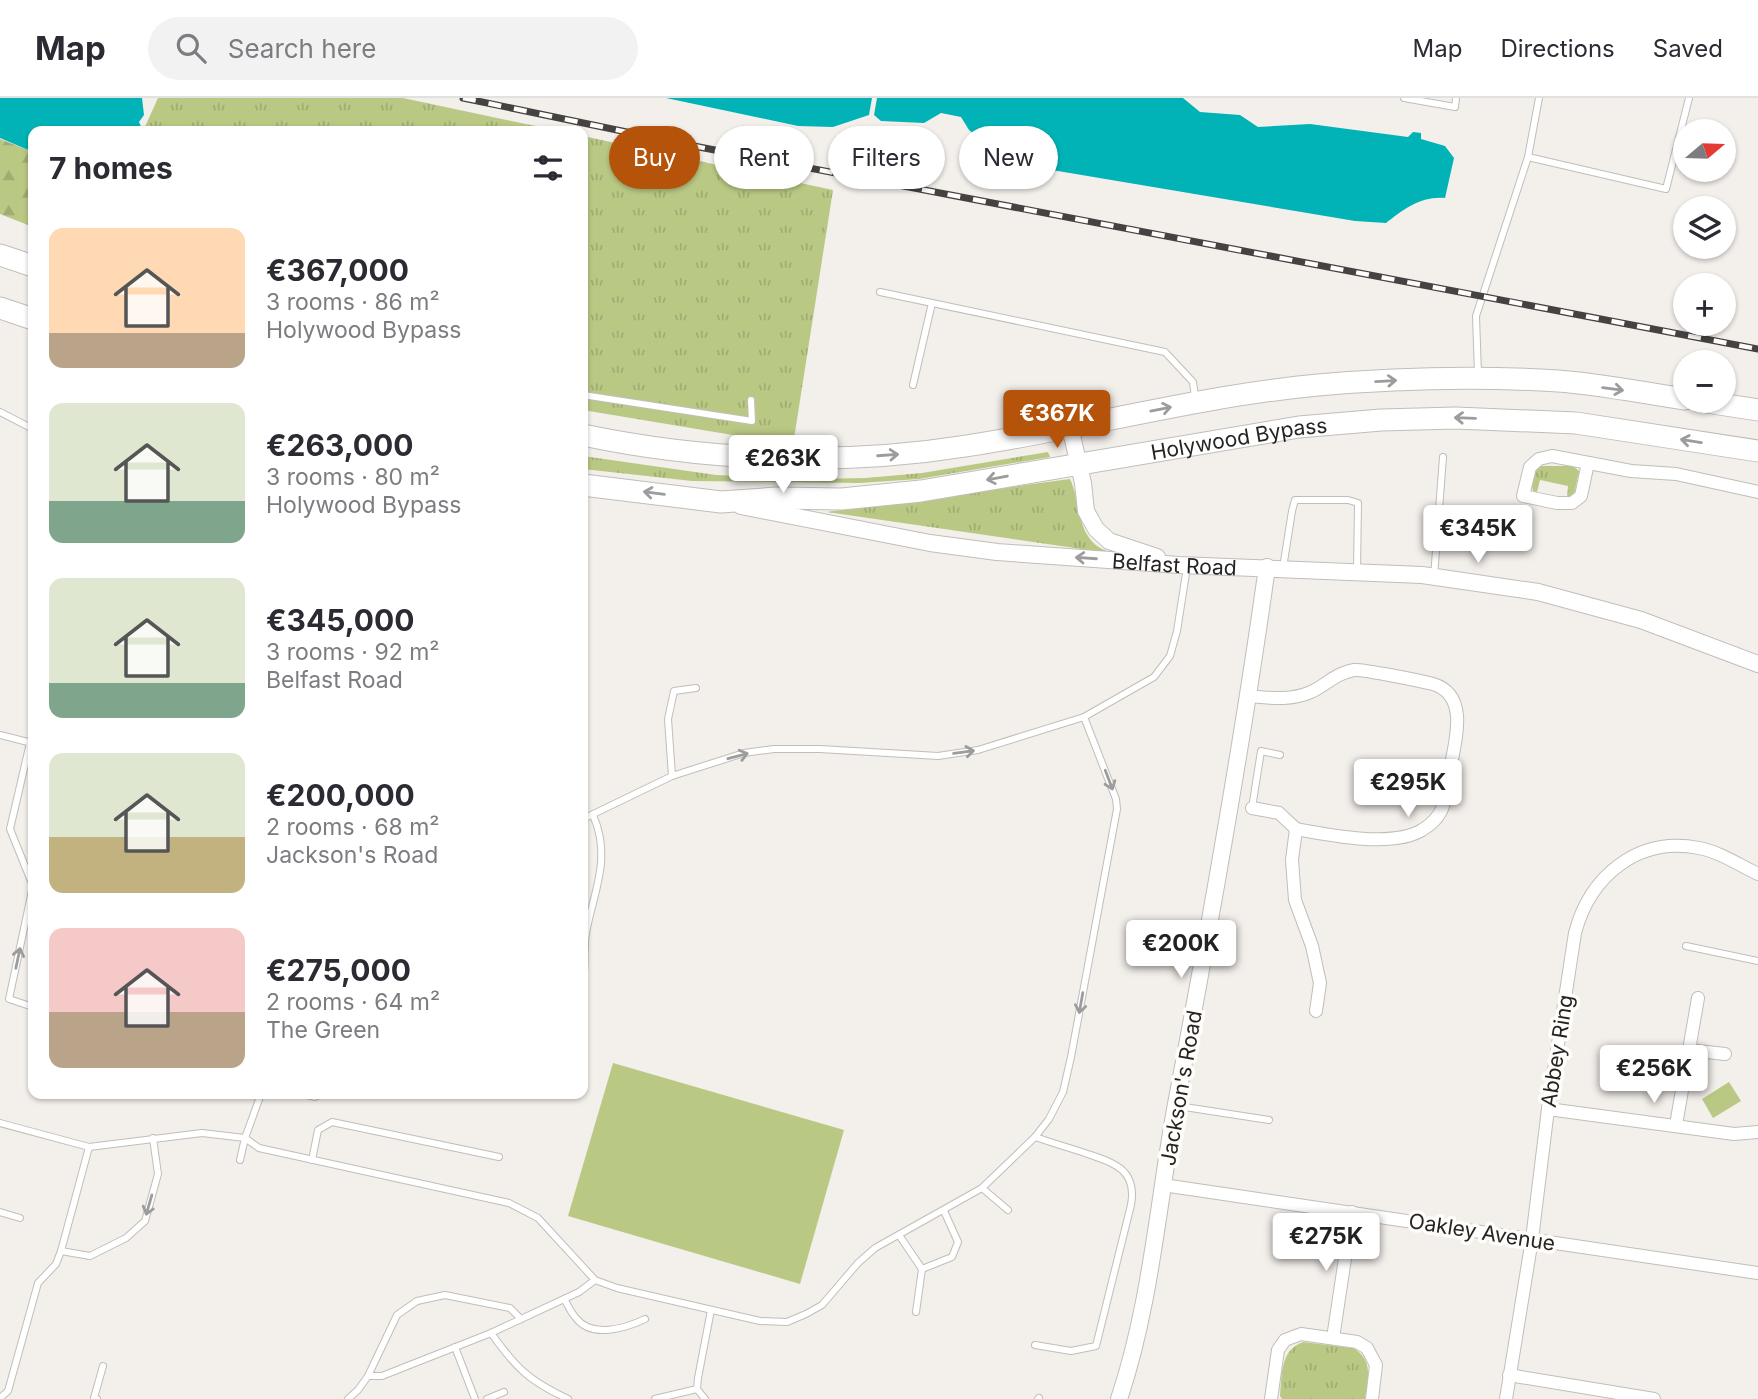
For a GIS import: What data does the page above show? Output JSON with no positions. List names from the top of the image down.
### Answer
{
  "streets": {
    "highway": ["Holywood Bypass", "Belfast Road"],
    "main road": ["Jackson's Road"],
    "street": ["Abbey Ring", "Oakley Avenue"]
  },
  "crossings": [
    ["Holywood Bypass", "Belfast Road"],
    ["Belfast Road", "Jackson's Road"],
    ["Abbey Ring", "Oakley Avenue"],
    ["Jackson's Road", "Oakley Avenue"]
  ],
  "one_way": ["Belfast Road"],
  "north": "right",
  "page": {
    "header": "Map",
    "search": "Search here",
    "nav": ["Map", "Directions", "Saved"],
    "map_buttons": ["+", "−"],
    "chip": [
      "Buy",
      "Rent",
      "Filters",
      "New"
    ],
    "heading": "7 homes",
    "list": [
      {
        "name": "€367,000",
        "note": "3 rooms · 86 m² · Holywood Bypass"
      },
      {
        "name": "€263,000",
        "note": "3 rooms · 80 m² · Holywood Bypass"
      },
      {
        "name": "€345,000",
        "note": "3 rooms · 92 m² · Belfast Road"
      },
      {
        "name": "€200,000",
        "note": "2 rooms · 68 m² · Jackson's Road"
      },
      {
        "name": "€275,000",
        "note": "2 rooms · 64 m² · The Green"
      }
    ],
    "price": [
      "€367K",
      "€263K",
      "€345K",
      "€295K",
      "€200K",
      "€256K",
      "€275K"
    ]
  }
}
